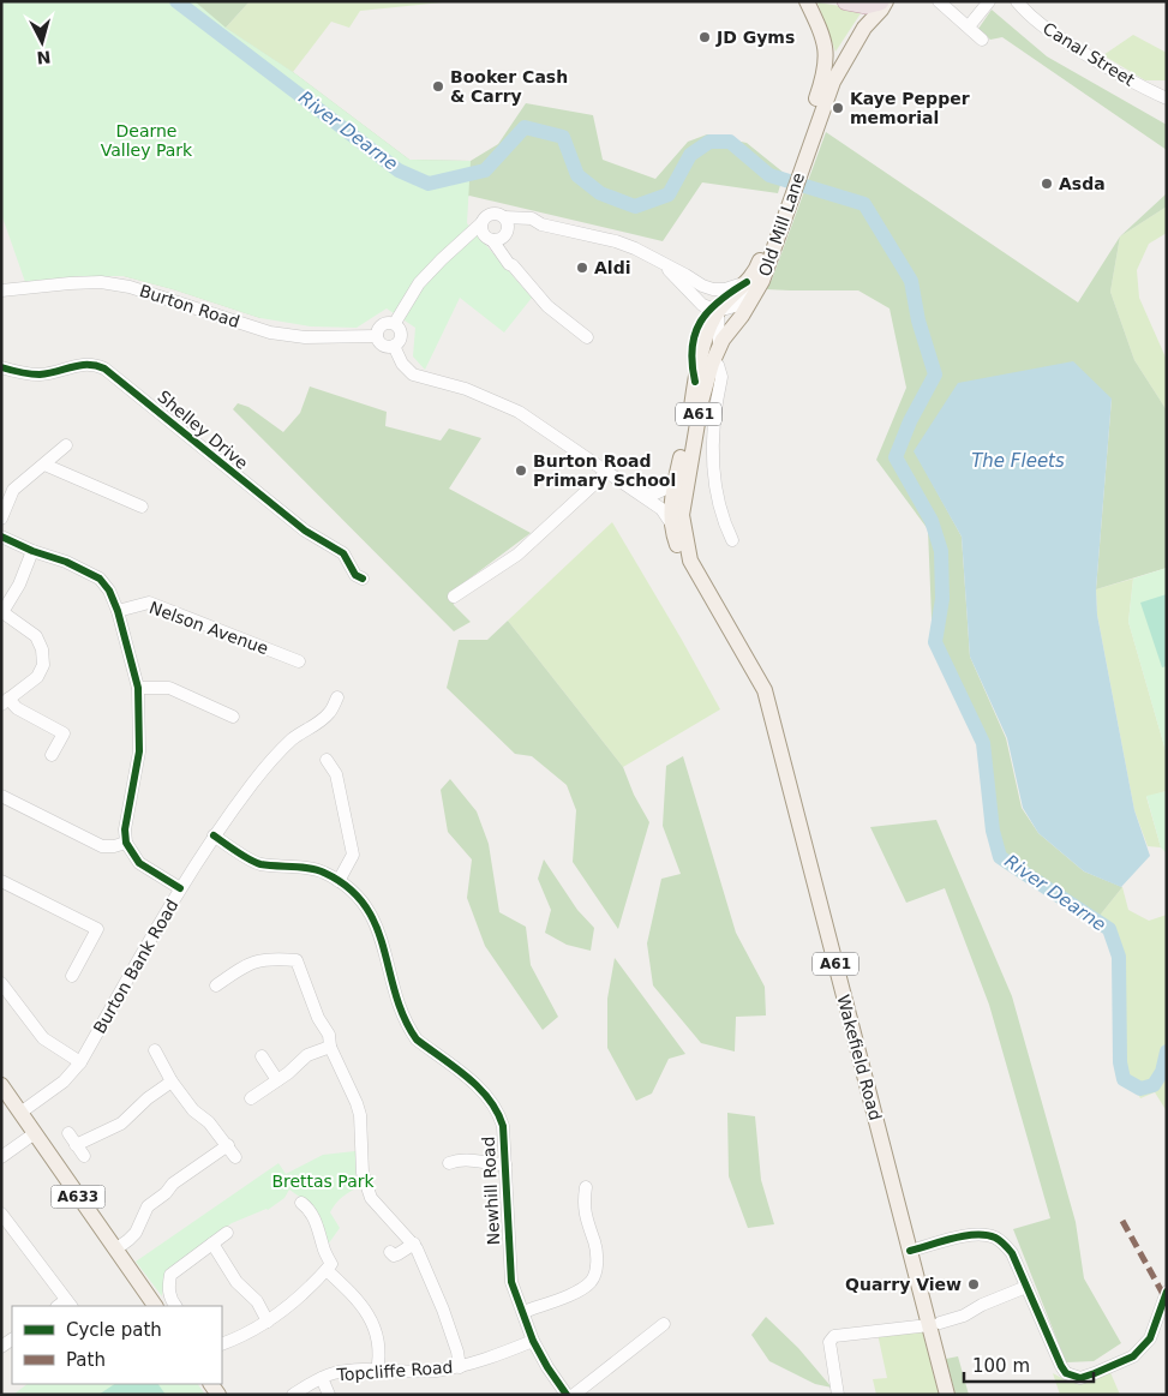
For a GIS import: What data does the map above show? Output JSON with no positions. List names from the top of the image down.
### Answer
{
  "streets": {
    "main road": [
      "Old Mill Lane",
      "A61",
      "Wakefield Road",
      "A633"
    ],
    "street": [
      "Canal Street",
      "Burton Road",
      "Shelley Drive",
      "Nelson Avenue",
      "Burton Bank Road",
      "Newhill Road",
      "Topcliffe Road"
    ]
  },
  "crossings": [
    ["Old Mill Lane", "Wakefield Road"],
    ["Burton Bank Road", "Newhill Road"],
    ["Burton Bank Road", "A633"],
    ["Newhill Road", "Topcliffe Road"]
  ],
  "water": ["River Dearne", "The Fleets"],
  "parks": ["Dearne Valley Park", "Brettas Park"],
  "places": [
    "JD Gyms",
    "Booker Cash & Carry",
    "Kaye Pepper memorial",
    "Asda",
    "Aldi",
    "Burton Road Primary School",
    "Quarry View"
  ],
  "legend": ["Cycle path", "Path"],
  "scale_bar": "100 m",
  "north": "bottom"
}
